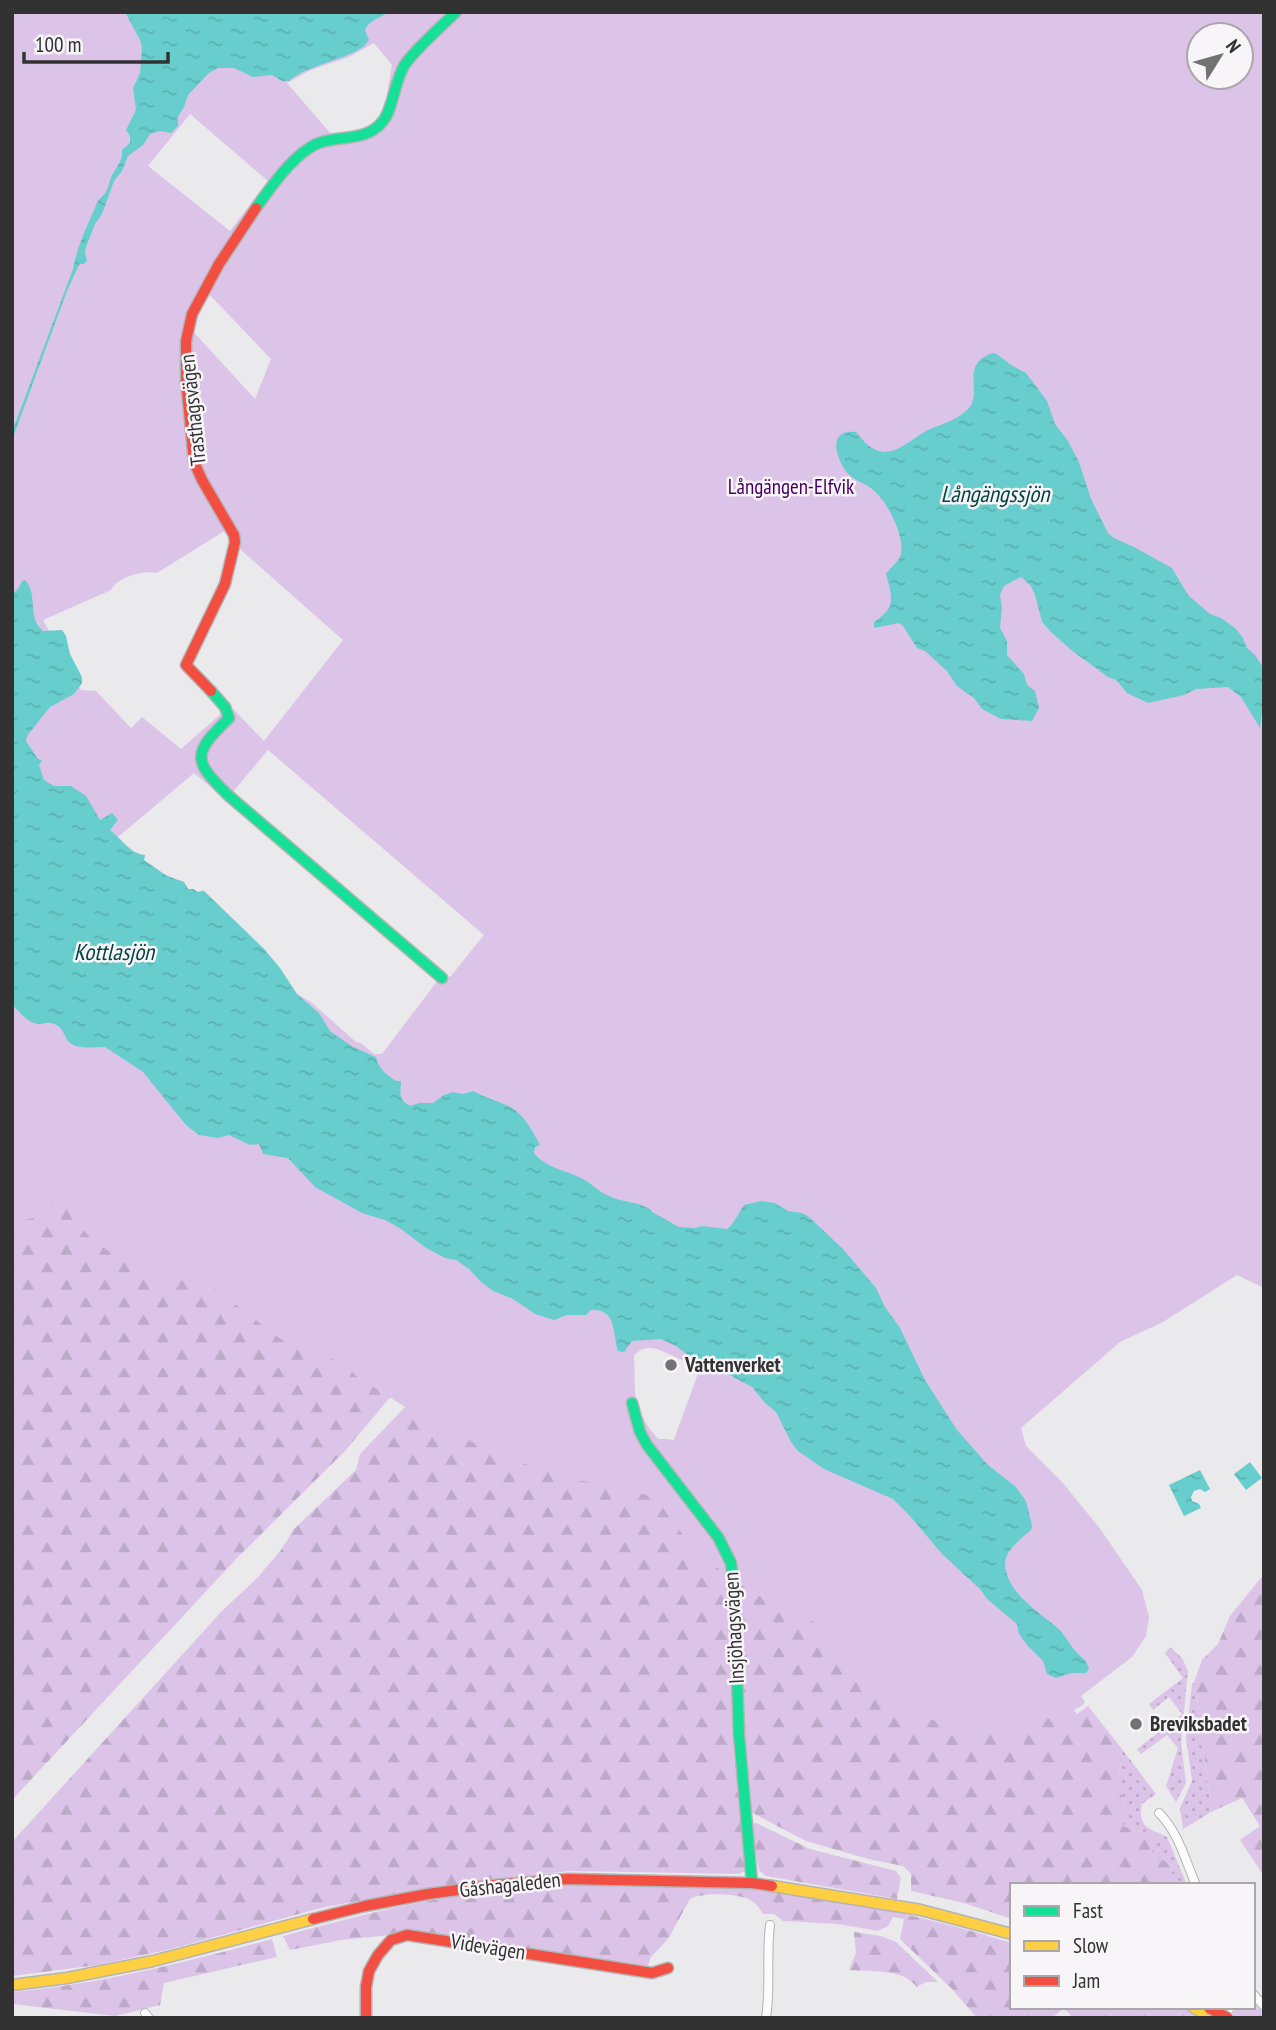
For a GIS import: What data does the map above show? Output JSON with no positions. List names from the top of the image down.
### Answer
{
  "streets": {
    "street": [
      "Trasthagsvägen",
      "Insjöhagsvägen",
      "Gåshagaleden",
      "Videvägen"
    ]
  },
  "crossings": [
    ["Insjöhagsvägen", "Gåshagaleden"]
  ],
  "water": ["Långängssjön", "Kottlasjön"],
  "parks": ["Långängen-Elfvik"],
  "places": ["Vattenverket", "Breviksbadet"],
  "legend": ["Fast", "Slow", "Jam"],
  "scale_bar": "100 m",
  "north": "top right"
}
